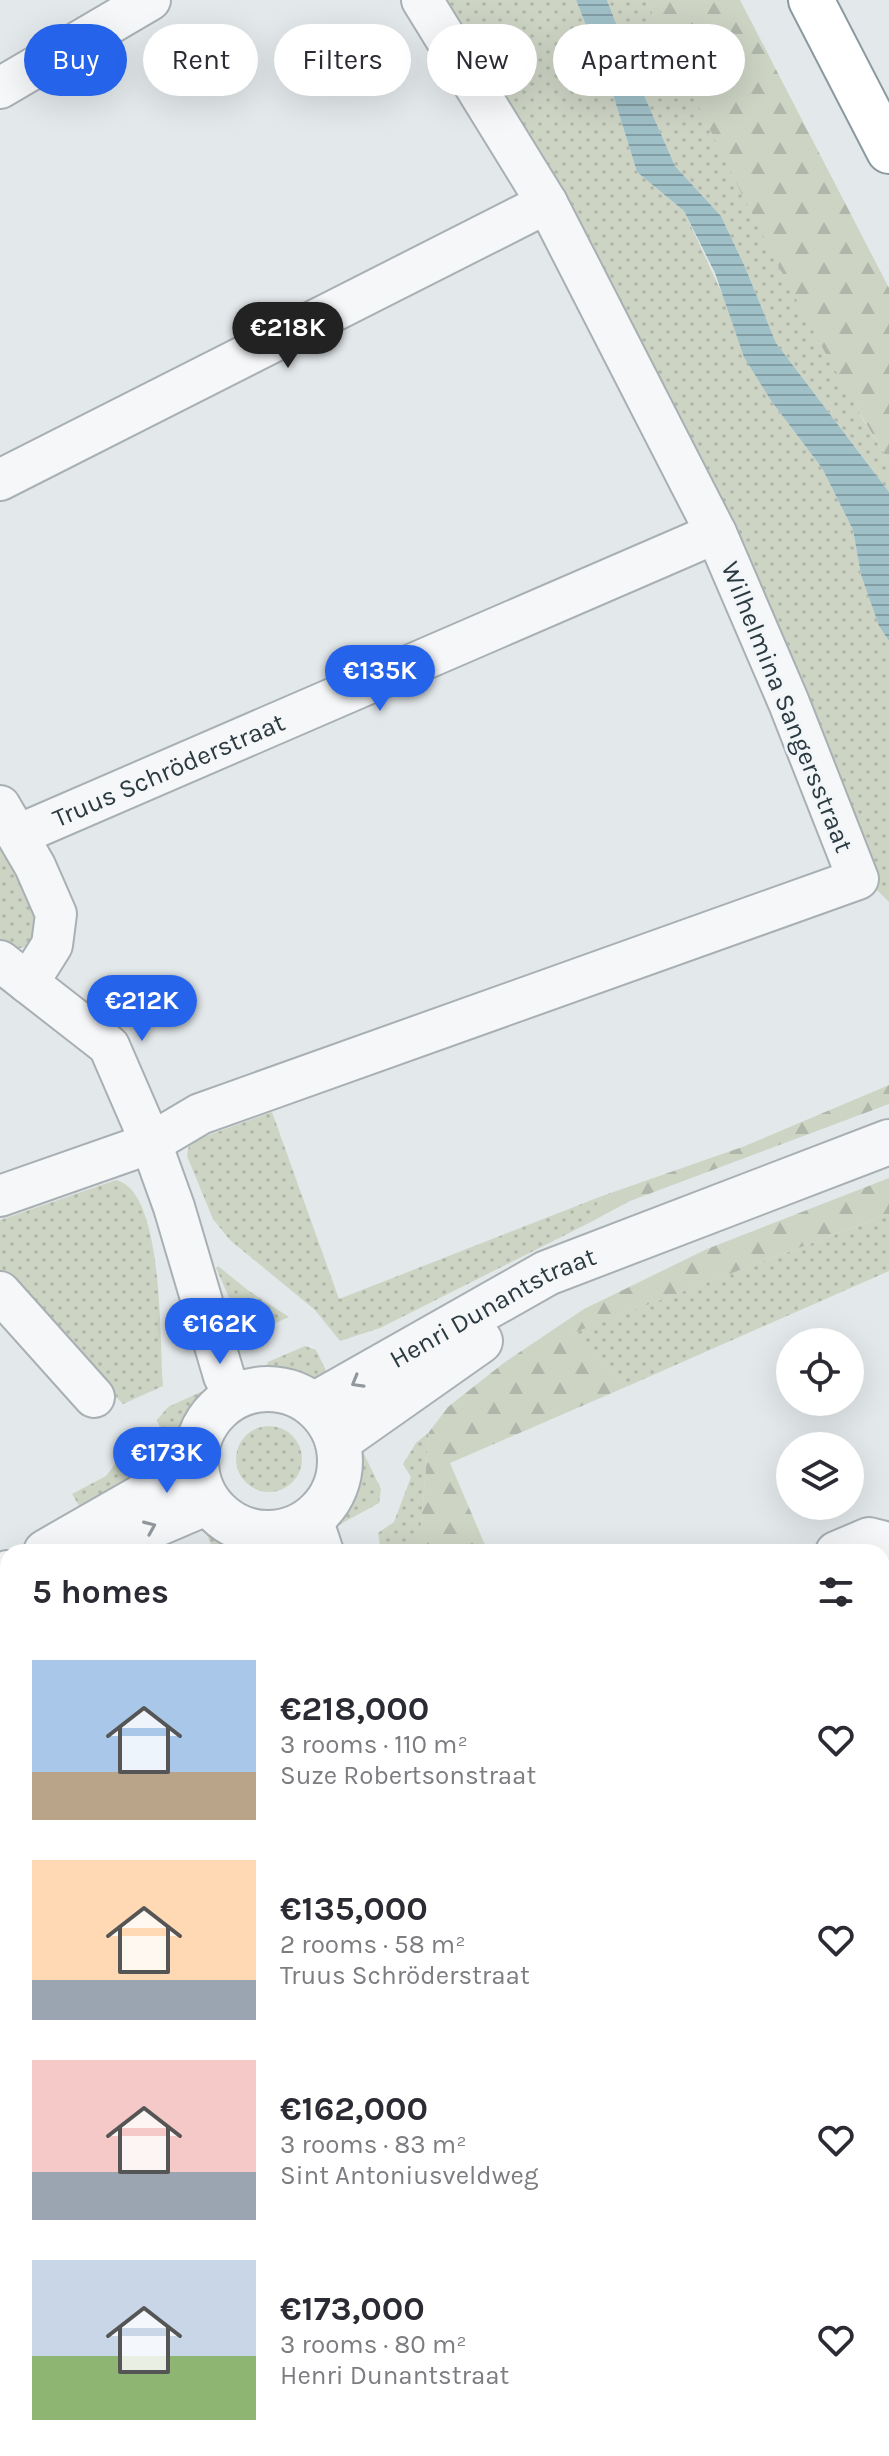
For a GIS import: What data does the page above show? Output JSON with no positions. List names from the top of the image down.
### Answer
{
  "streets": {
    "street": ["Wilhelmina Sangersstraat", "Truus Schröderstraat", "Henri Dunantstraat"]
  },
  "crossings": [
    ["Wilhelmina Sangersstraat", "Truus Schröderstraat"]
  ],
  "page": {
    "chip": [
      "Buy",
      "Rent",
      "Filters",
      "New",
      "Apartment"
    ],
    "price": [
      "€218K",
      "€135K",
      "€212K",
      "€162K",
      "€173K"
    ],
    "heading": "5 homes",
    "list": [
      {
        "name": "€218,000",
        "note": "3 rooms · 110 m² · Suze Robertsonstraat"
      },
      {
        "name": "€135,000",
        "note": "2 rooms · 58 m² · Truus Schröderstraat"
      },
      {
        "name": "€162,000",
        "note": "3 rooms · 83 m² · Sint Antoniusveldweg"
      },
      {
        "name": "€173,000",
        "note": "3 rooms · 80 m² · Henri Dunantstraat"
      }
    ]
  }
}
